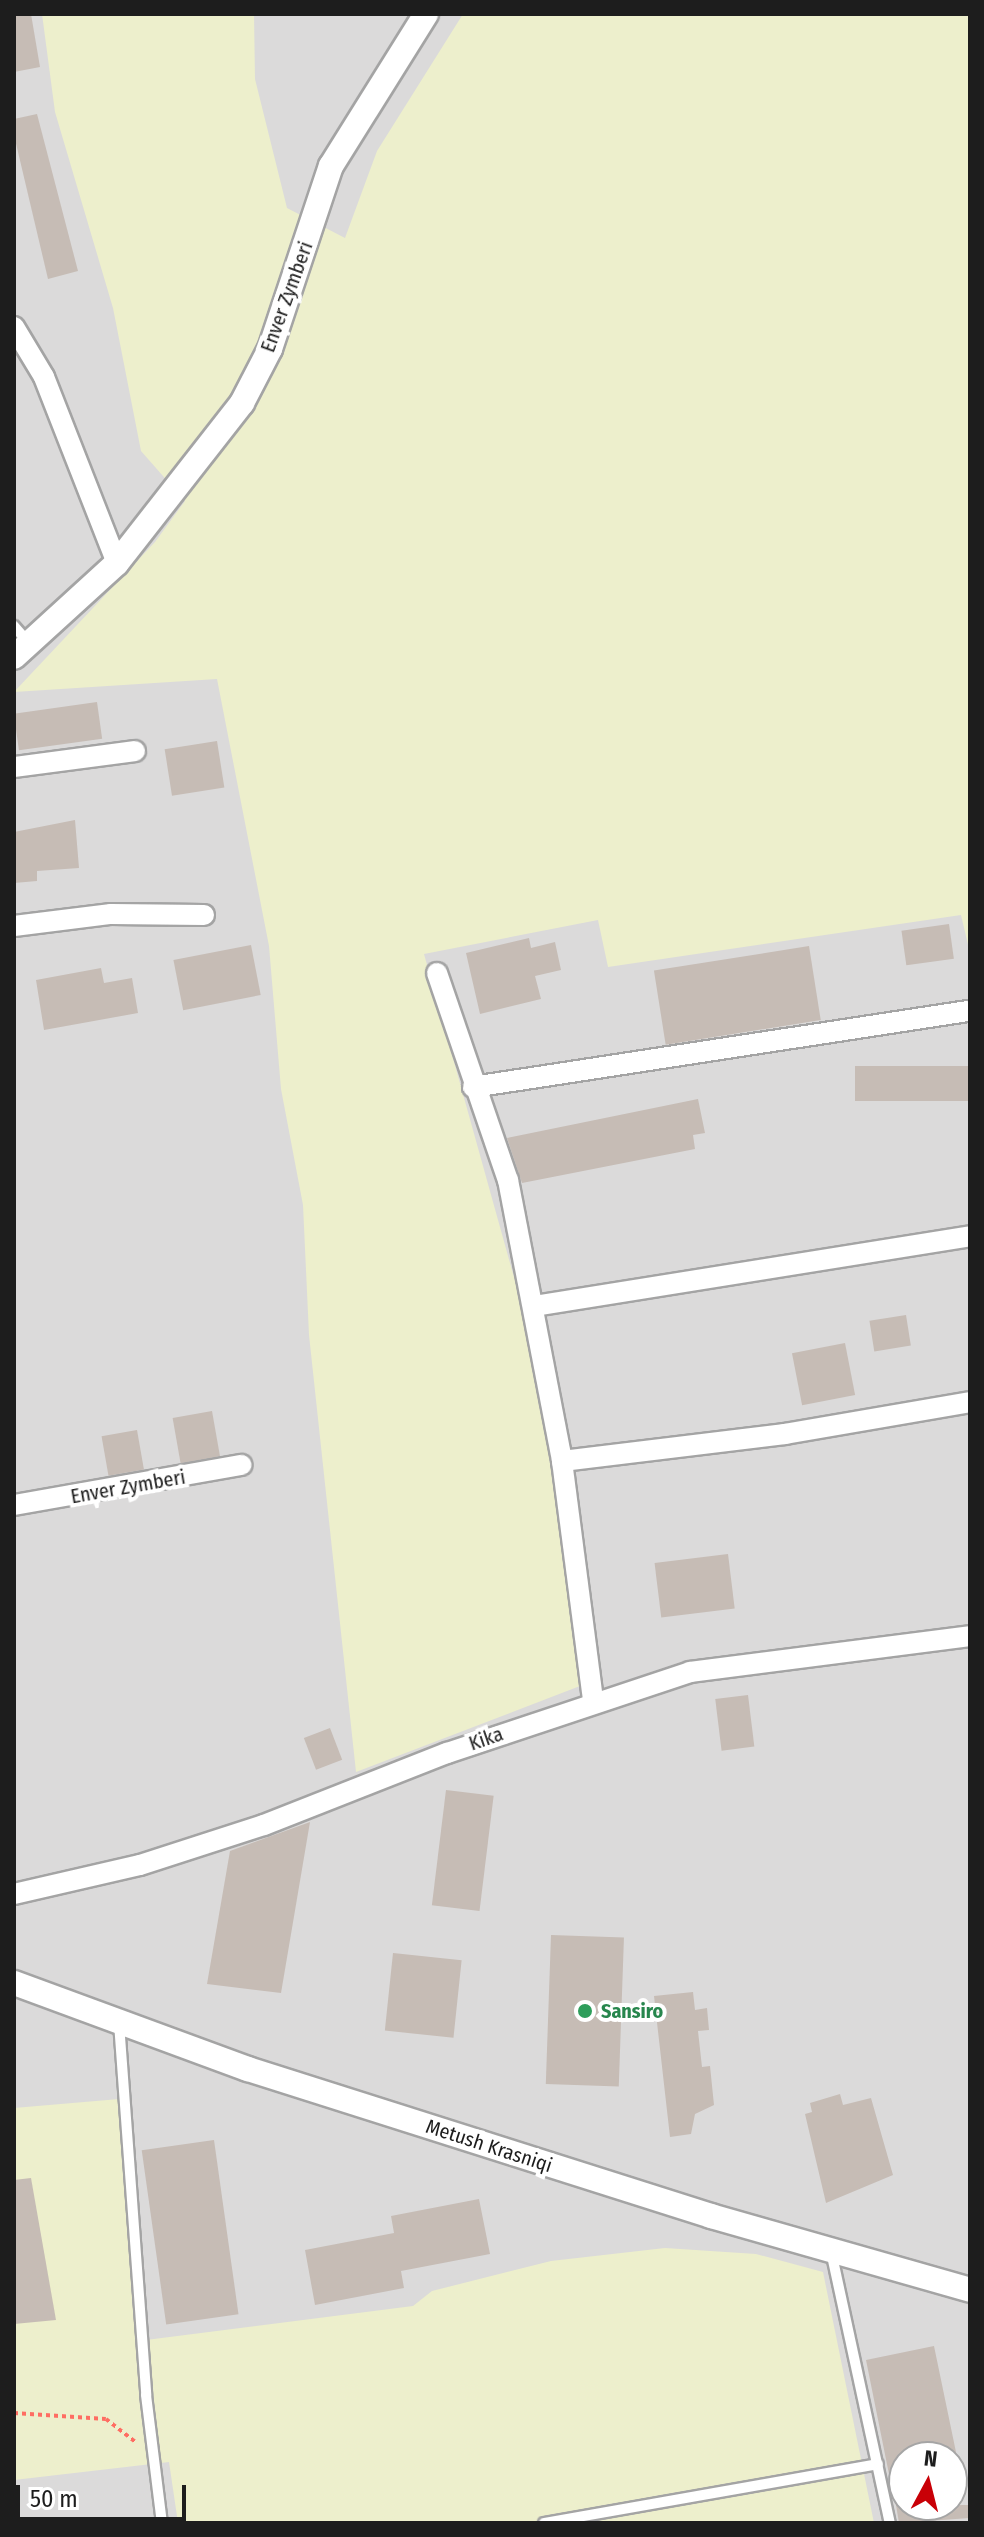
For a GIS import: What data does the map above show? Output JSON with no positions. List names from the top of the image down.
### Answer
{
  "streets": {
    "street": ["Enver Zymberi", "Kika", "Metush Krasniqi"]
  },
  "places": ["Sansiro"],
  "scale_bar": "50 m",
  "north": "top"
}
